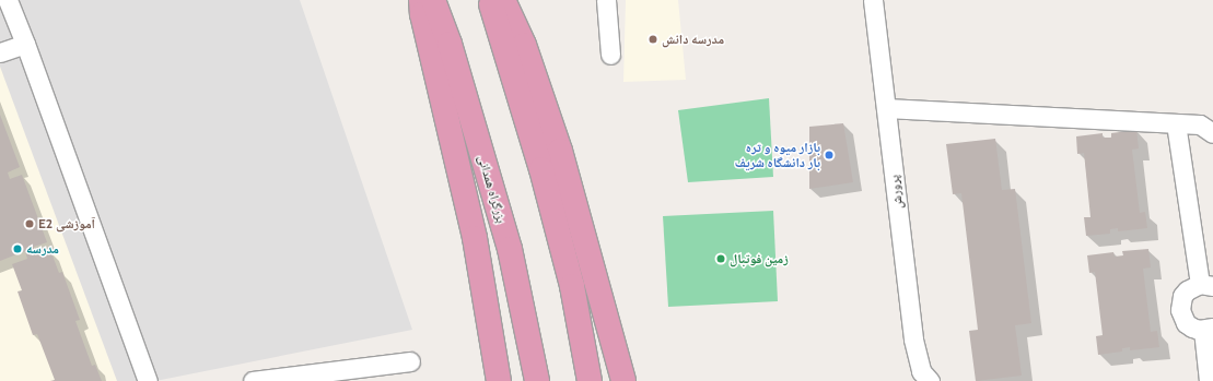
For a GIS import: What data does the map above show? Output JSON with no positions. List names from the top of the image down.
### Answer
{
  "streets": {
    "highway": ["بزرگراه همدانی"],
    "street": ["پرورش"]
  },
  "places": [
    "مدرسه دانش",
    "بازار میوه و تره بار دانشگاه شریف",
    "E2 آموزشی",
    "مدرسه",
    "زمین فوتبال"
  ]
}
